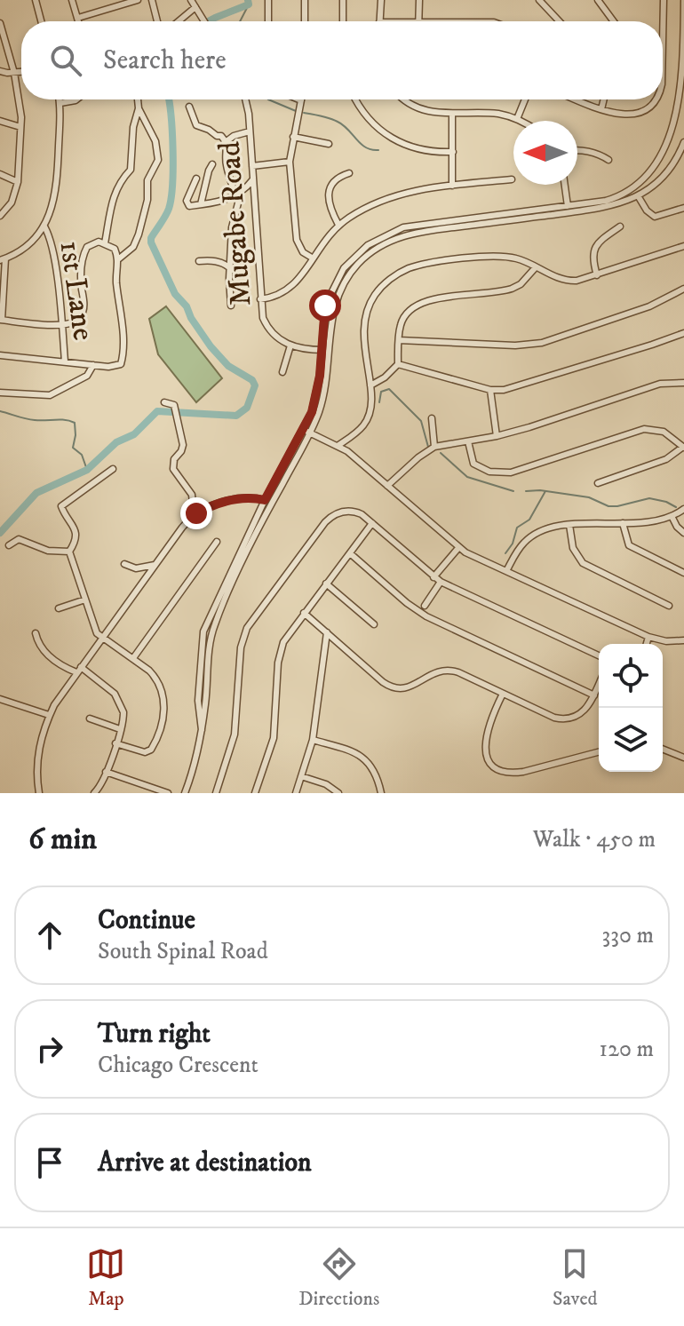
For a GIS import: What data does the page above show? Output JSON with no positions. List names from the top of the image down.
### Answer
{
  "streets": {
    "street": ["Mugabe Road", "1st Lane"]
  },
  "north": "left",
  "page": {
    "search": "Search here",
    "heading": ["6 min", "Walk · 450 m"],
    "list": [
      ["Continue", "South Spinal Road", "330 m"],
      ["Turn right", "Chicago Crescent", "120 m"],
      "Arrive at destination"
    ],
    "nav": ["Map", "Directions", "Saved"]
  }
}
